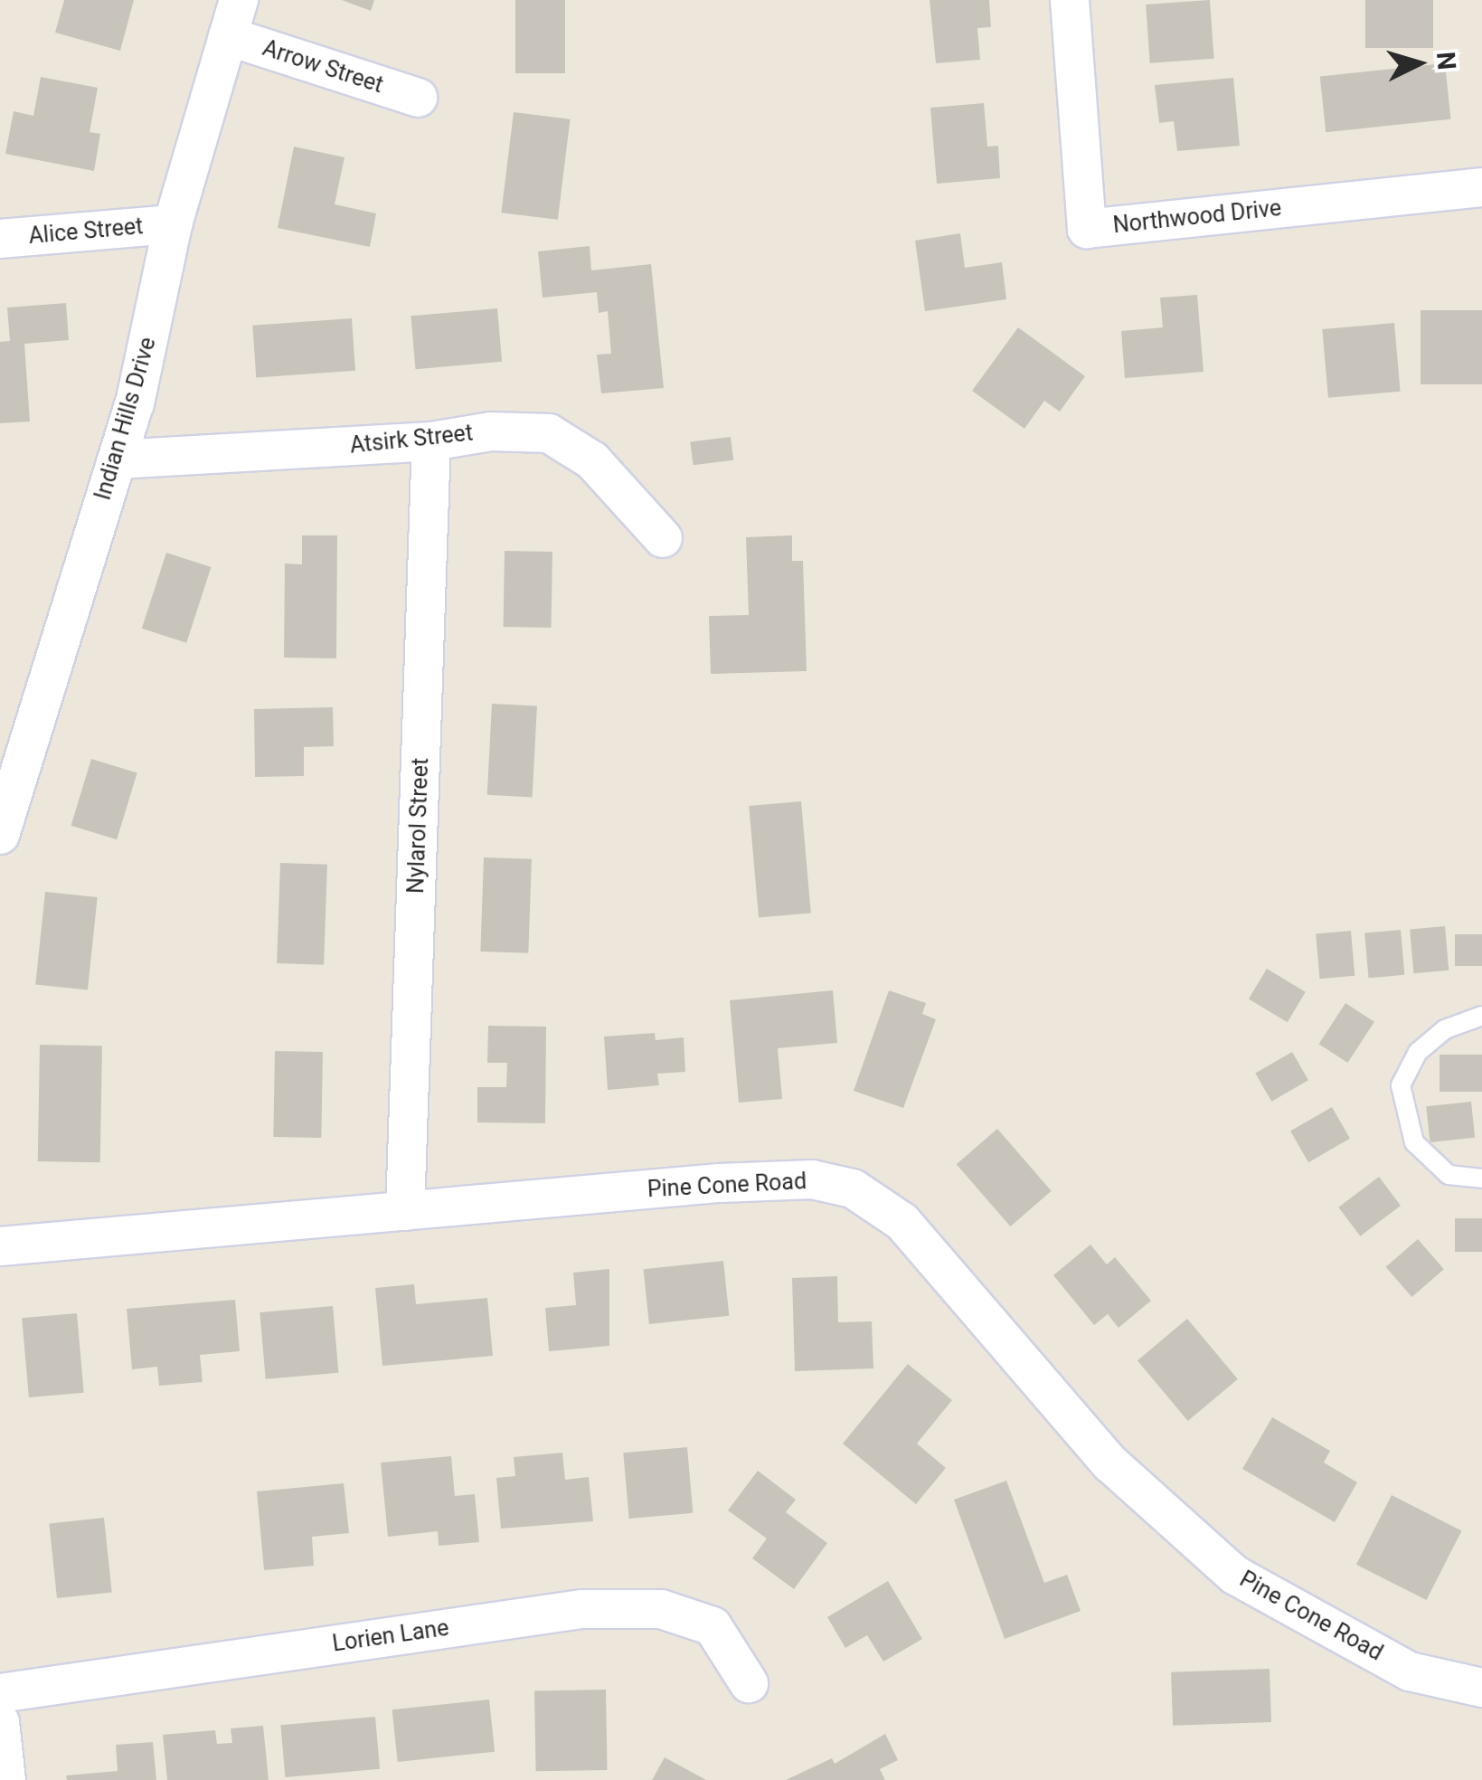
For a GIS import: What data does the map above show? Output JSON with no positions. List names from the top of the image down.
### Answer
{
  "streets": {
    "street": [
      "Arrow Street",
      "Northwood Drive",
      "Alice Street",
      "Indian Hills Drive",
      "Atsirk Street",
      "Nylarol Street",
      "Pine Cone Road",
      "Lorien Lane"
    ]
  },
  "crossings": [
    ["Arrow Street", "Indian Hills Drive"],
    ["Alice Street", "Indian Hills Drive"],
    ["Indian Hills Drive", "Atsirk Street"],
    ["Atsirk Street", "Nylarol Street"],
    ["Nylarol Street", "Pine Cone Road"]
  ],
  "north": "right"
}
